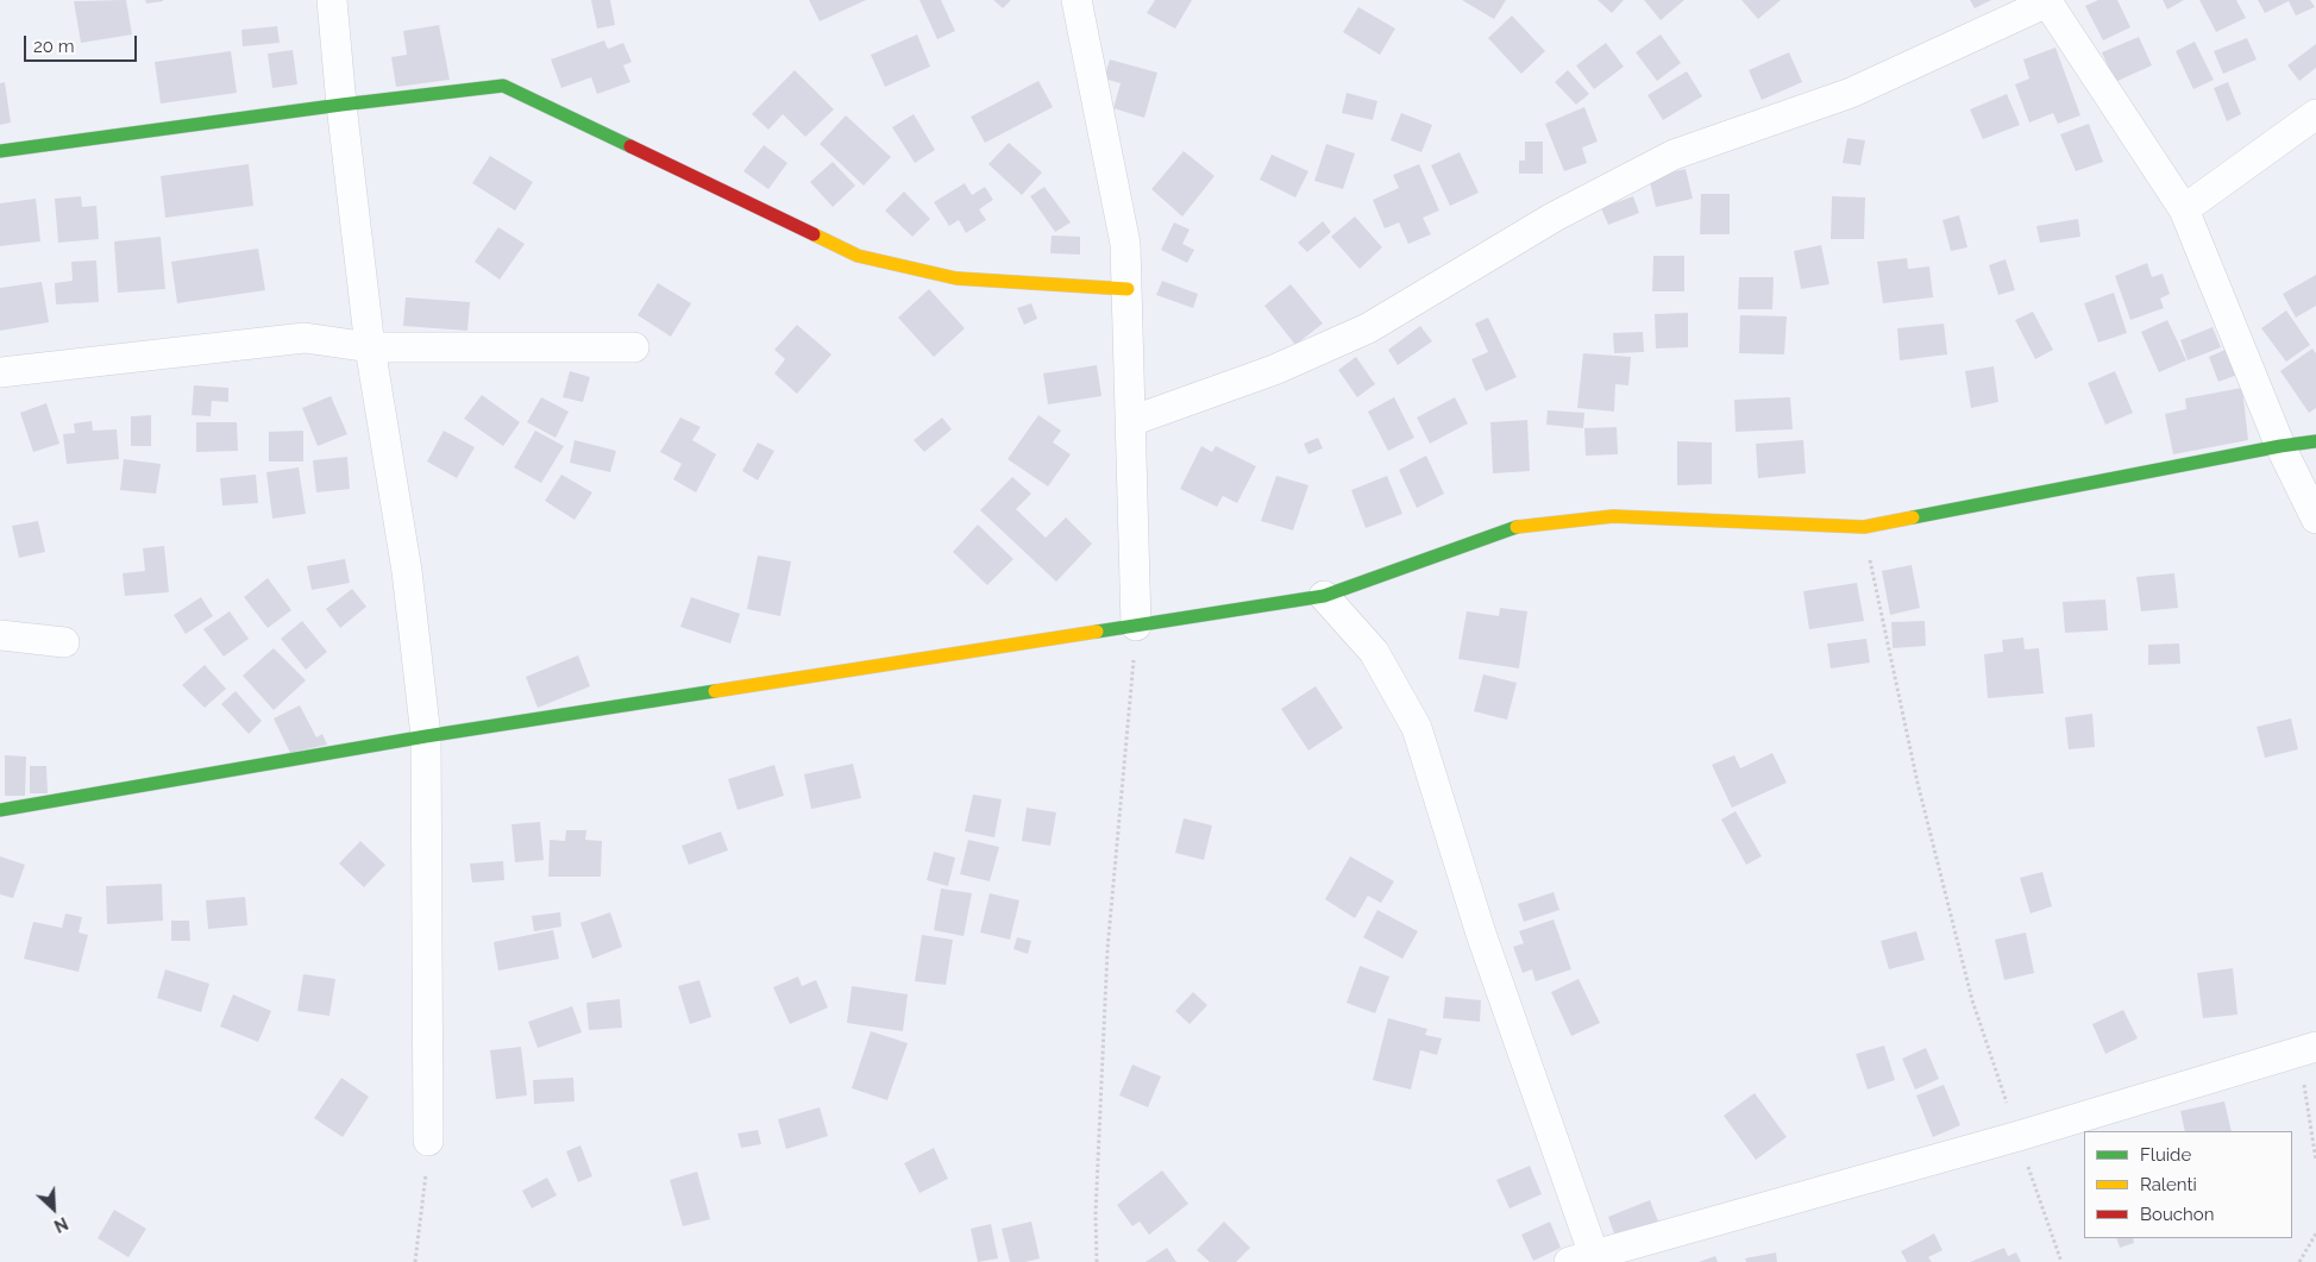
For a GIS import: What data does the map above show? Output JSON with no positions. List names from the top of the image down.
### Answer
{
  "legend": ["Fluide", "Ralenti", "Bouchon"],
  "scale_bar": "20 m",
  "north": "bottom right"
}
